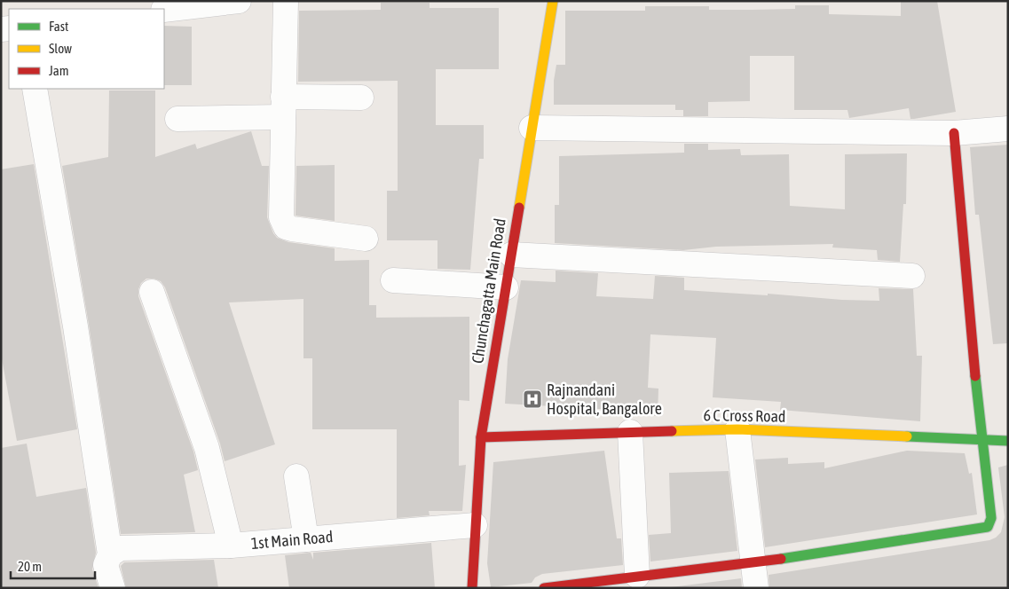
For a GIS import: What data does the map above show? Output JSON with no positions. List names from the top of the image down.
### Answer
{
  "streets": {
    "street": ["Chunchagatta Main Road", "6 C Cross Road", "1st Main Road"]
  },
  "crossings": [
    ["Chunchagatta Main Road", "6 C Cross Road"],
    ["Chunchagatta Main Road", "1st Main Road"]
  ],
  "places": {
    "hospital": ["Rajnandani Hospital, Bangalore"]
  },
  "legend": ["Fast", "Slow", "Jam"],
  "scale_bar": "20 m"
}
